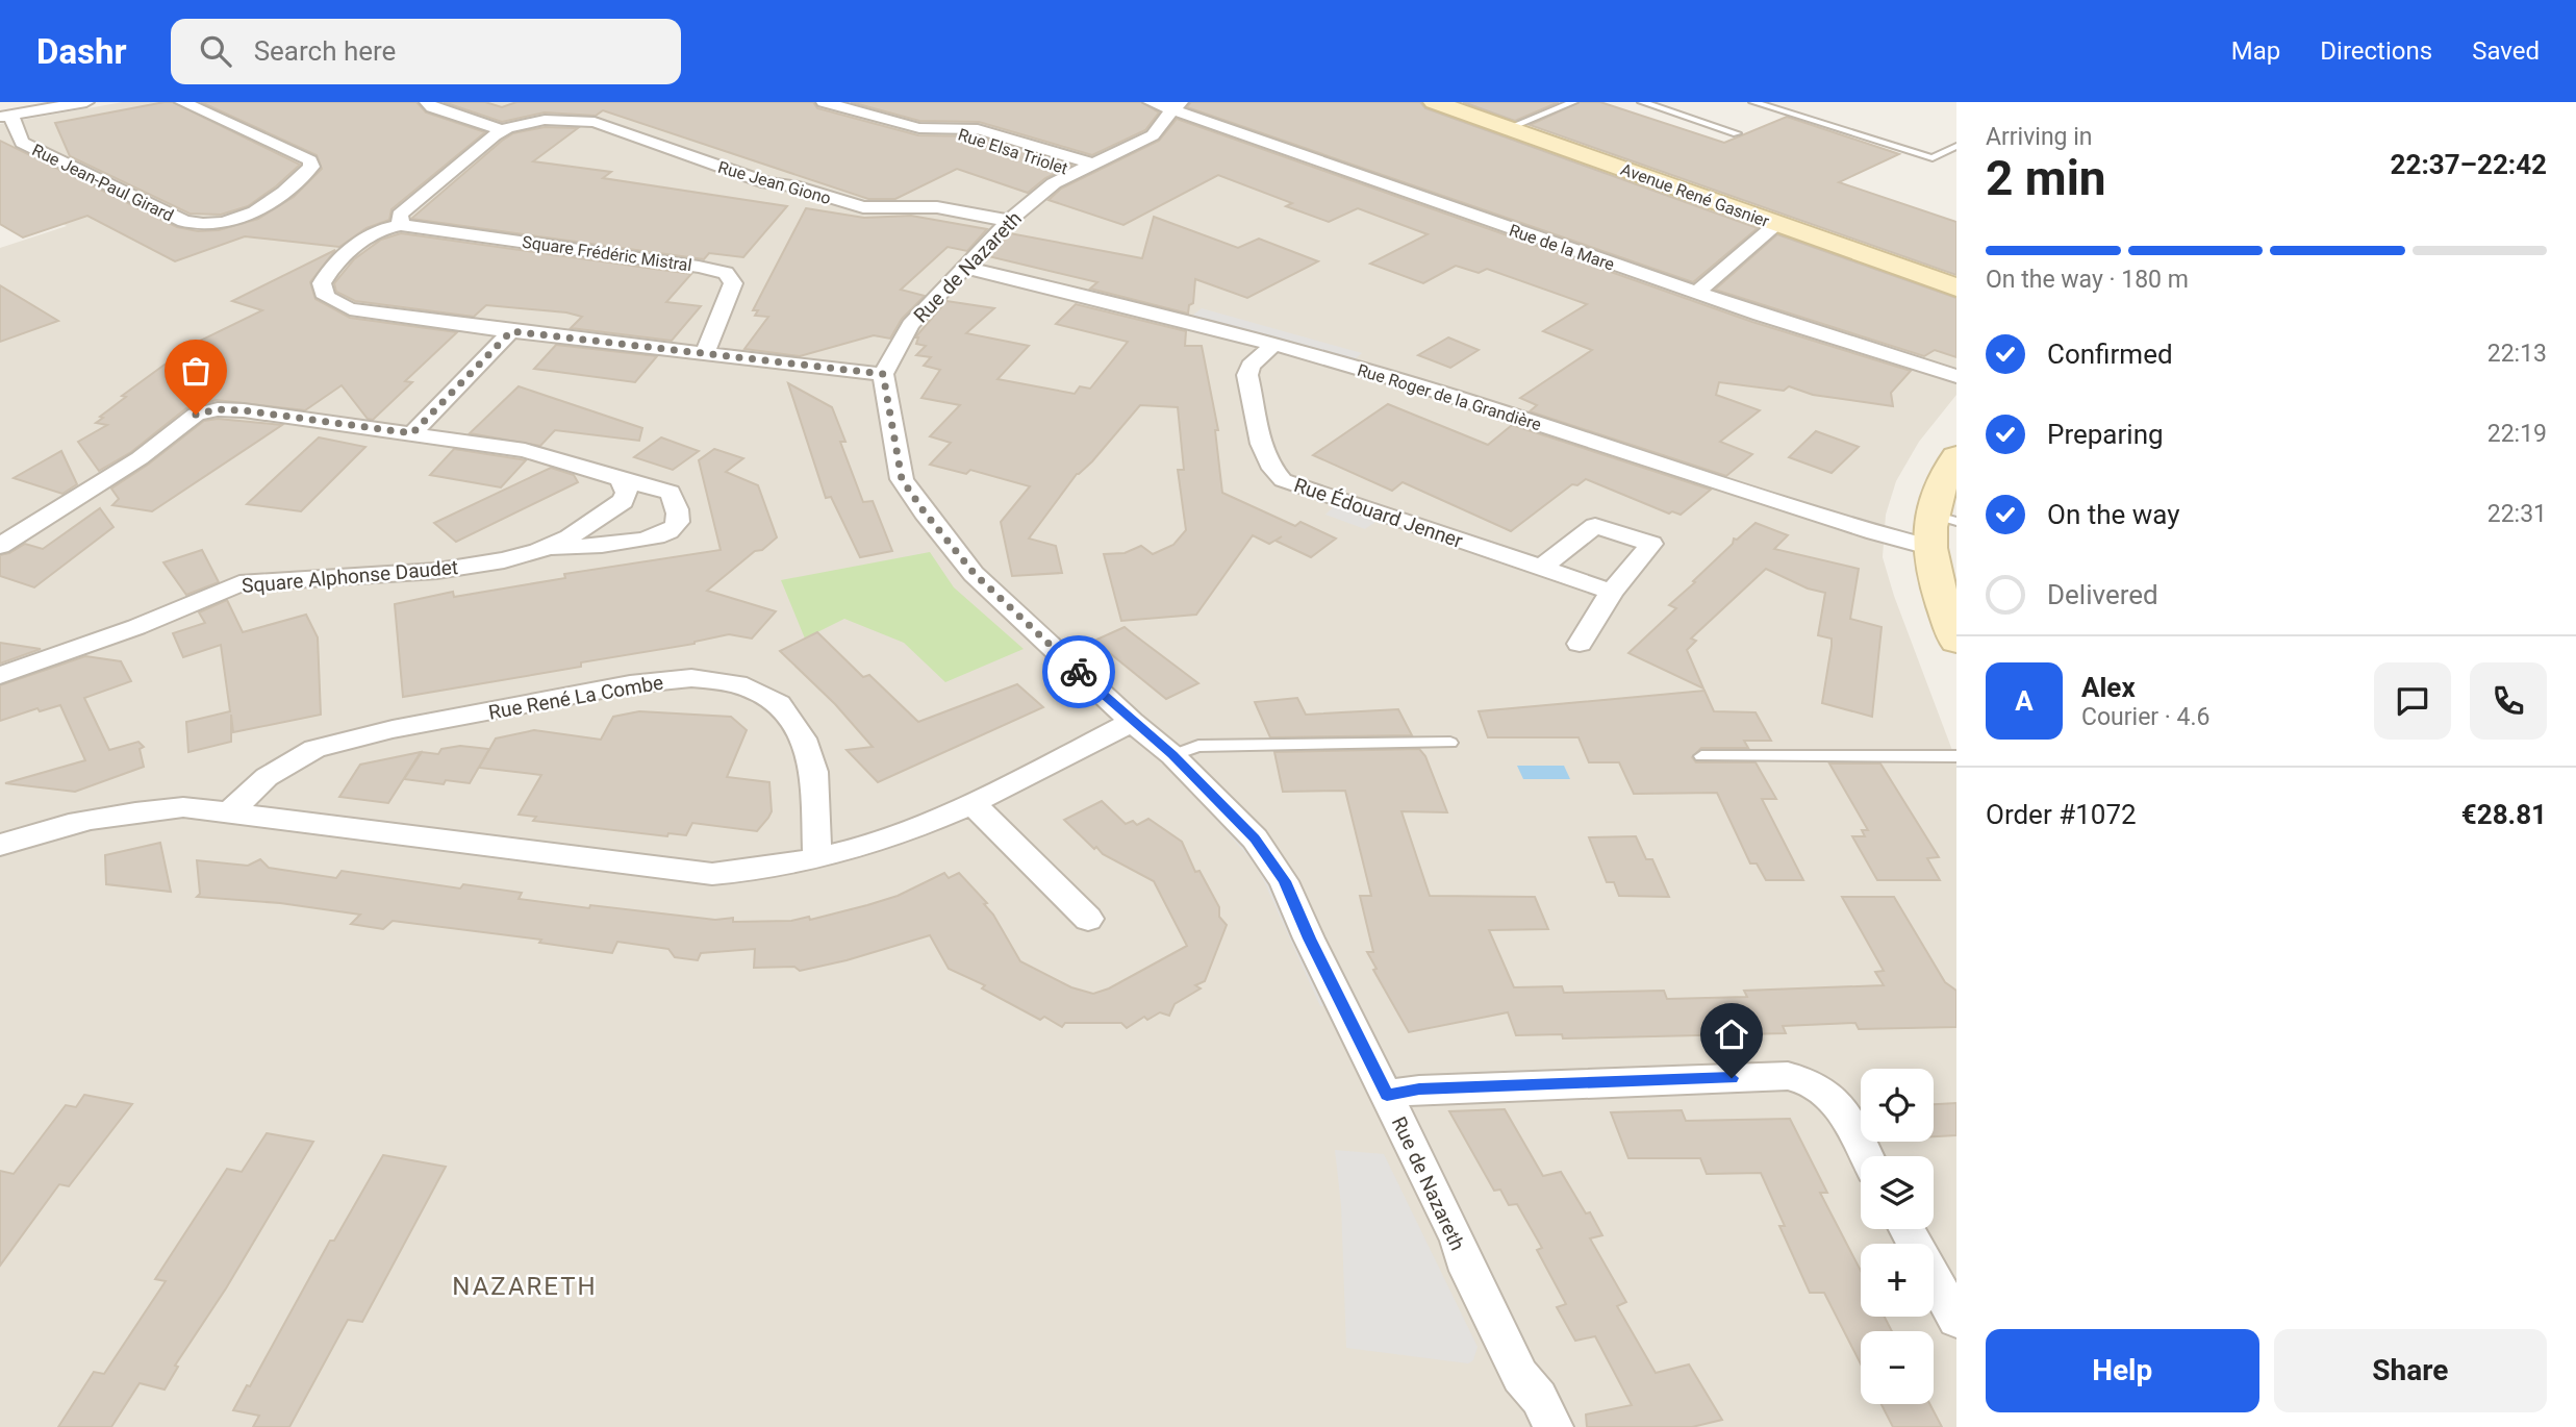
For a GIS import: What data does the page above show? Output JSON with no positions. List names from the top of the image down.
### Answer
{
  "streets": {
    "main road": ["Avenue René Gasnier"],
    "street": [
      "Rue Elsa Triolet",
      "Rue Jean-Paul Girard",
      "Rue Jean Giono",
      "Rue de la Mare",
      "Square Frédéric Mistral",
      "Rue de Nazareth",
      "Rue Roger de la Grandière",
      "Rue Édouard Jenner",
      "Square Alphonse Daudet",
      "Rue René La Combe"
    ]
  },
  "crossings": [
    ["Rue Elsa Triolet", "Rue de Nazareth"],
    ["Rue Jean Giono", "Square Frédéric Mistral"],
    ["Rue Jean Giono", "Rue de Nazareth"],
    ["Rue de la Mare", "Rue de Nazareth"],
    ["Rue de Nazareth", "Rue Roger de la Grandière"],
    ["Rue Roger de la Grandière", "Rue Édouard Jenner"]
  ],
  "districts": ["NAZARETH"],
  "page": {
    "header": "Dashr",
    "search": "Search here",
    "nav": ["Map", "Directions", "Saved"],
    "heading": ["2 min", "Arriving in", "22:37–22:42"],
    "panel": [
      "Alex",
      "Courier · 4.6",
      "Order #1072",
      "€28.81"
    ],
    "bar": "On the way · 180 m",
    "list": [
      ["Confirmed", "22:13"],
      ["Preparing", "22:19"],
      ["On the way", "22:31"],
      "Delivered"
    ],
    "round": "A",
    "map_buttons": ["+", "−"],
    "buttons": ["Help", "Share"]
  }
}
